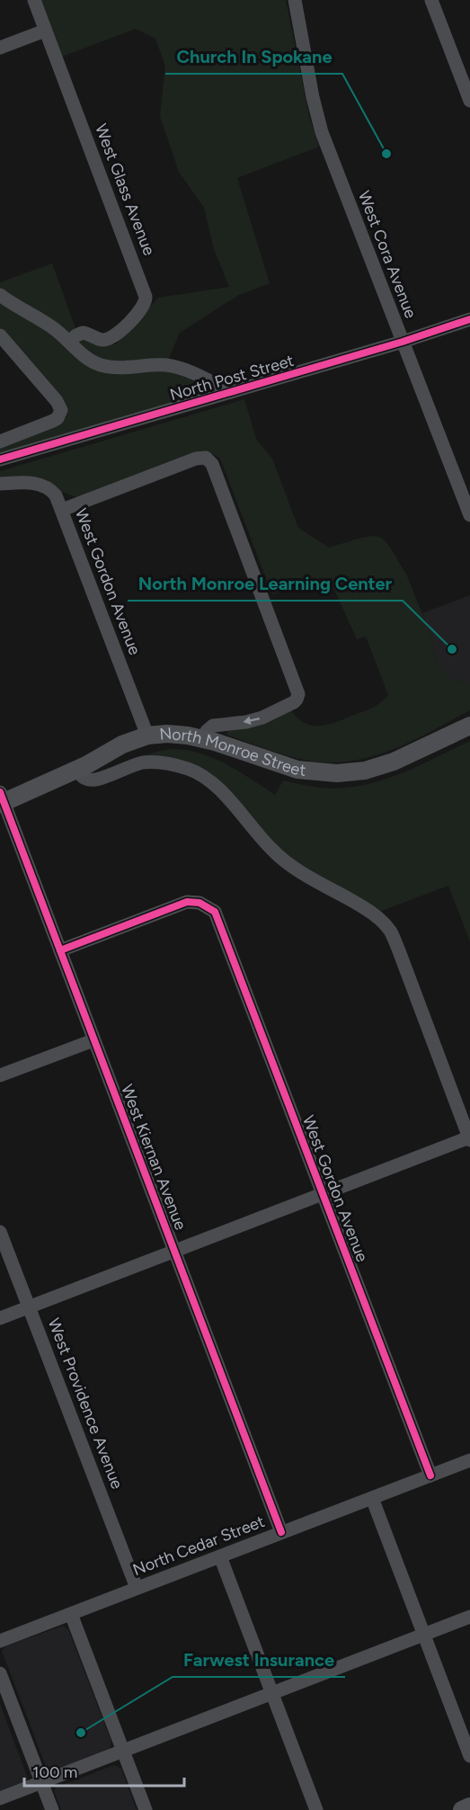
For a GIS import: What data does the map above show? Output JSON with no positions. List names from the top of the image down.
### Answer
{
  "streets": {
    "main road": ["North Monroe Street"],
    "street": [
      "West Glass Avenue",
      "West Cora Avenue",
      "North Post Street",
      "West Gordon Avenue",
      "West Kiernan Avenue",
      "West Providence Avenue",
      "North Cedar Street"
    ]
  },
  "crossings": [
    ["West Cora Avenue", "North Post Street"],
    ["West Gordon Avenue", "North Monroe Street"],
    ["West Gordon Avenue", "West Kiernan Avenue"],
    ["West Gordon Avenue", "North Cedar Street"],
    ["North Monroe Street", "West Kiernan Avenue"],
    ["West Kiernan Avenue", "North Cedar Street"],
    ["West Providence Avenue", "North Cedar Street"]
  ],
  "places": ["Church In Spokane", "North Monroe Learning Center", "Farwest Insurance"],
  "scale_bar": "100 m"
}
